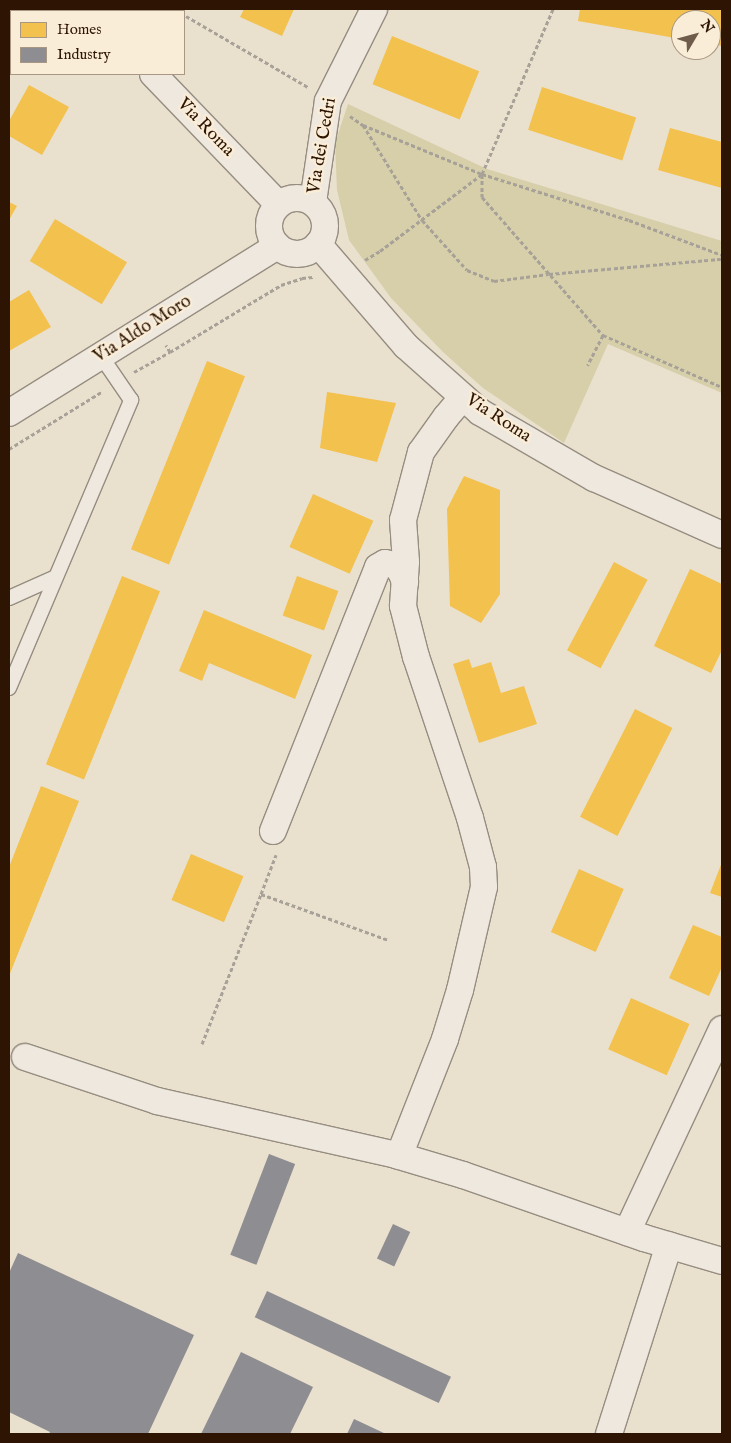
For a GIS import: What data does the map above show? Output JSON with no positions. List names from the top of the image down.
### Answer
{
  "streets": {
    "street": ["Via Roma", "Via dei Cedri", "Via Aldo Moro"]
  },
  "crossings": [
    ["Via Roma", "Via dei Cedri"],
    ["Via Roma", "Via Aldo Moro"],
    ["Via dei Cedri", "Via Aldo Moro"]
  ],
  "legend": ["Homes", "Industry"],
  "north": "top right"
}
